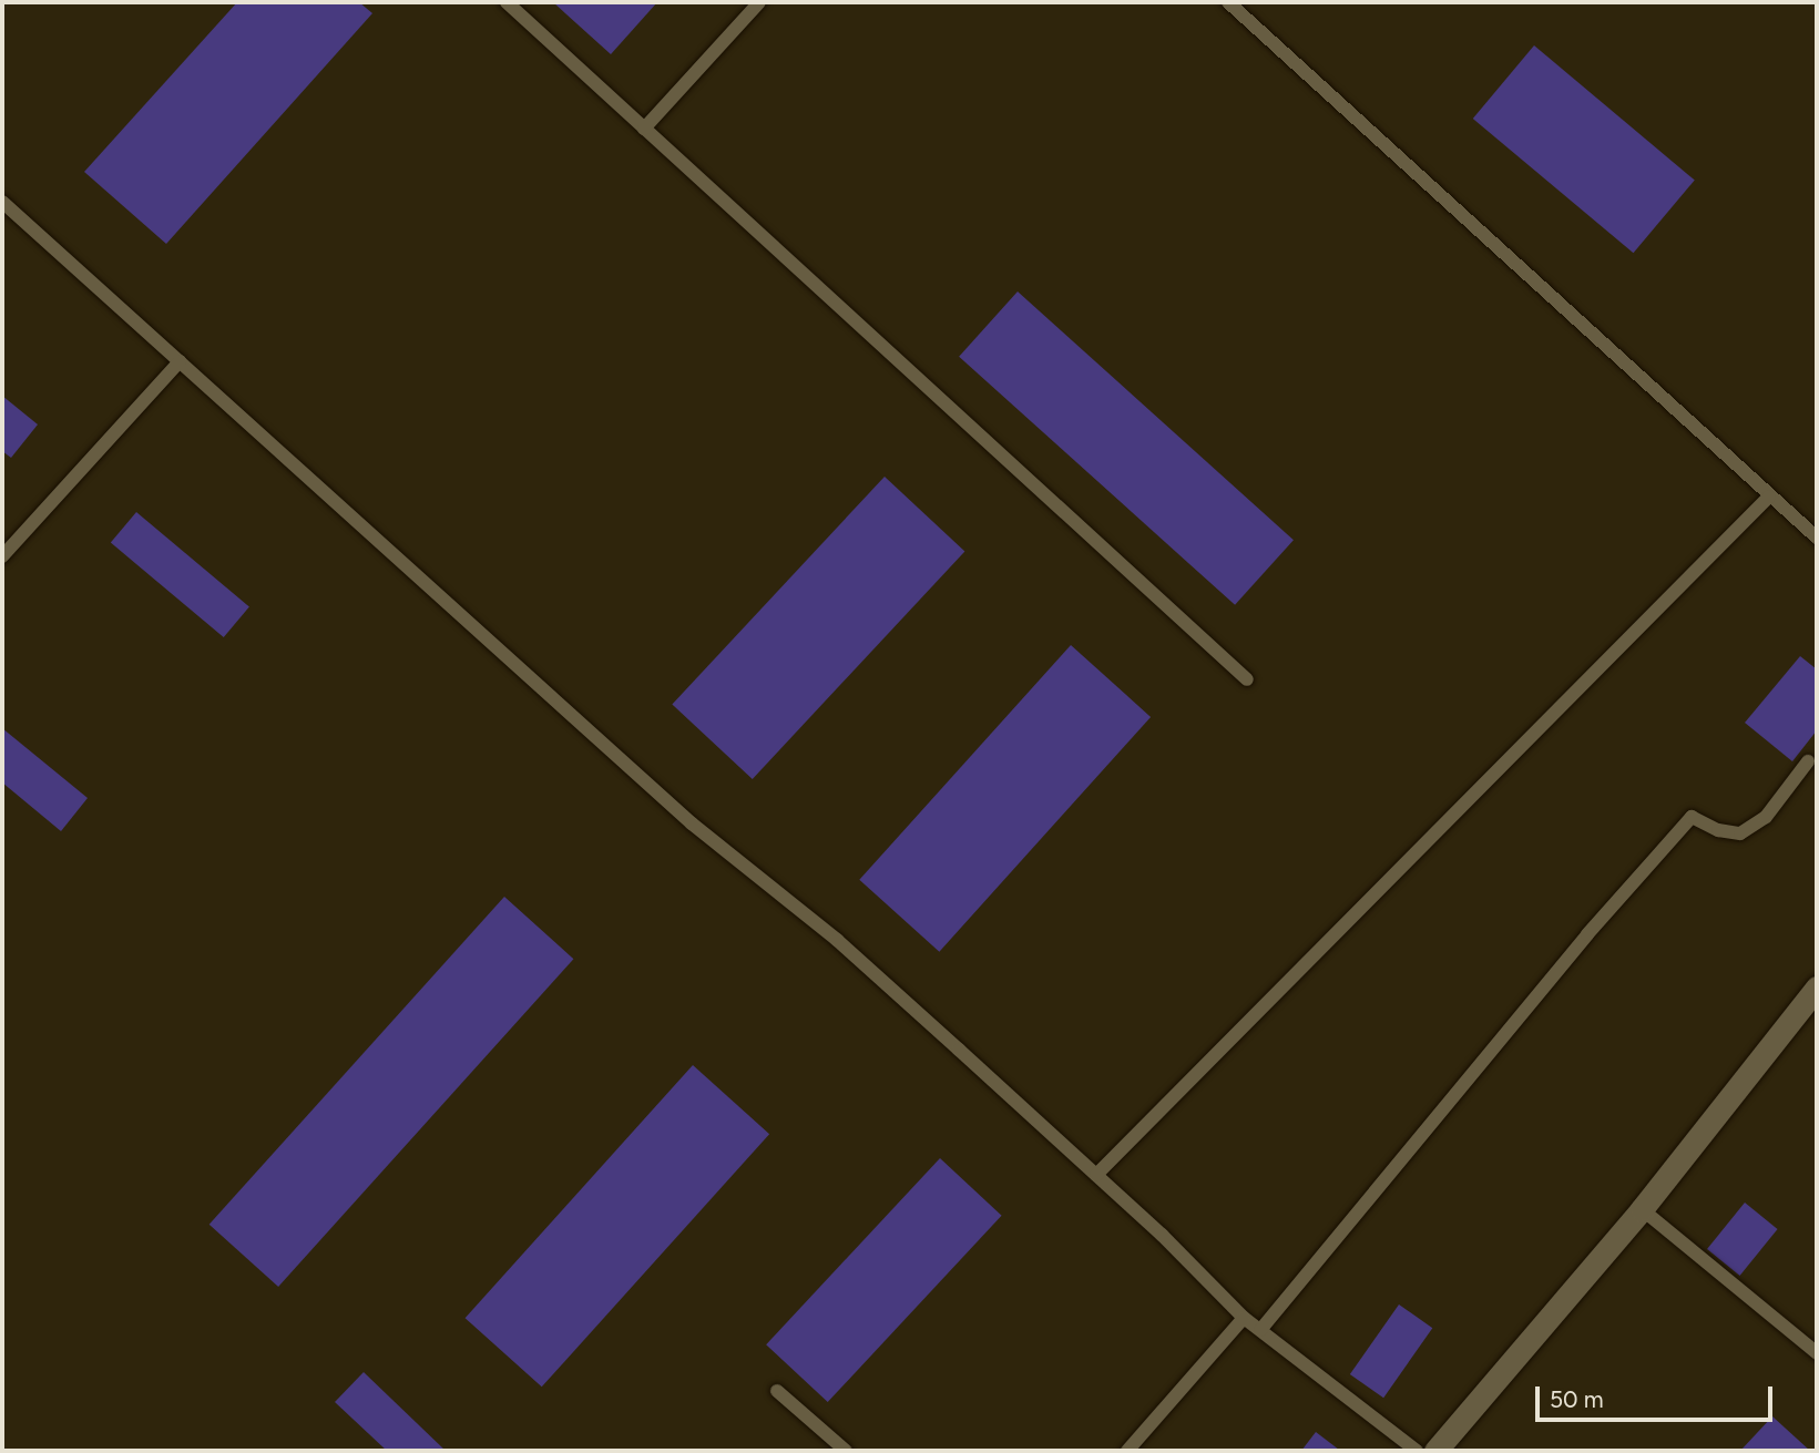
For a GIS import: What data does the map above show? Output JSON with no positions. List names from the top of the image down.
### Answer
{
  "scale_bar": "50 m"
}
